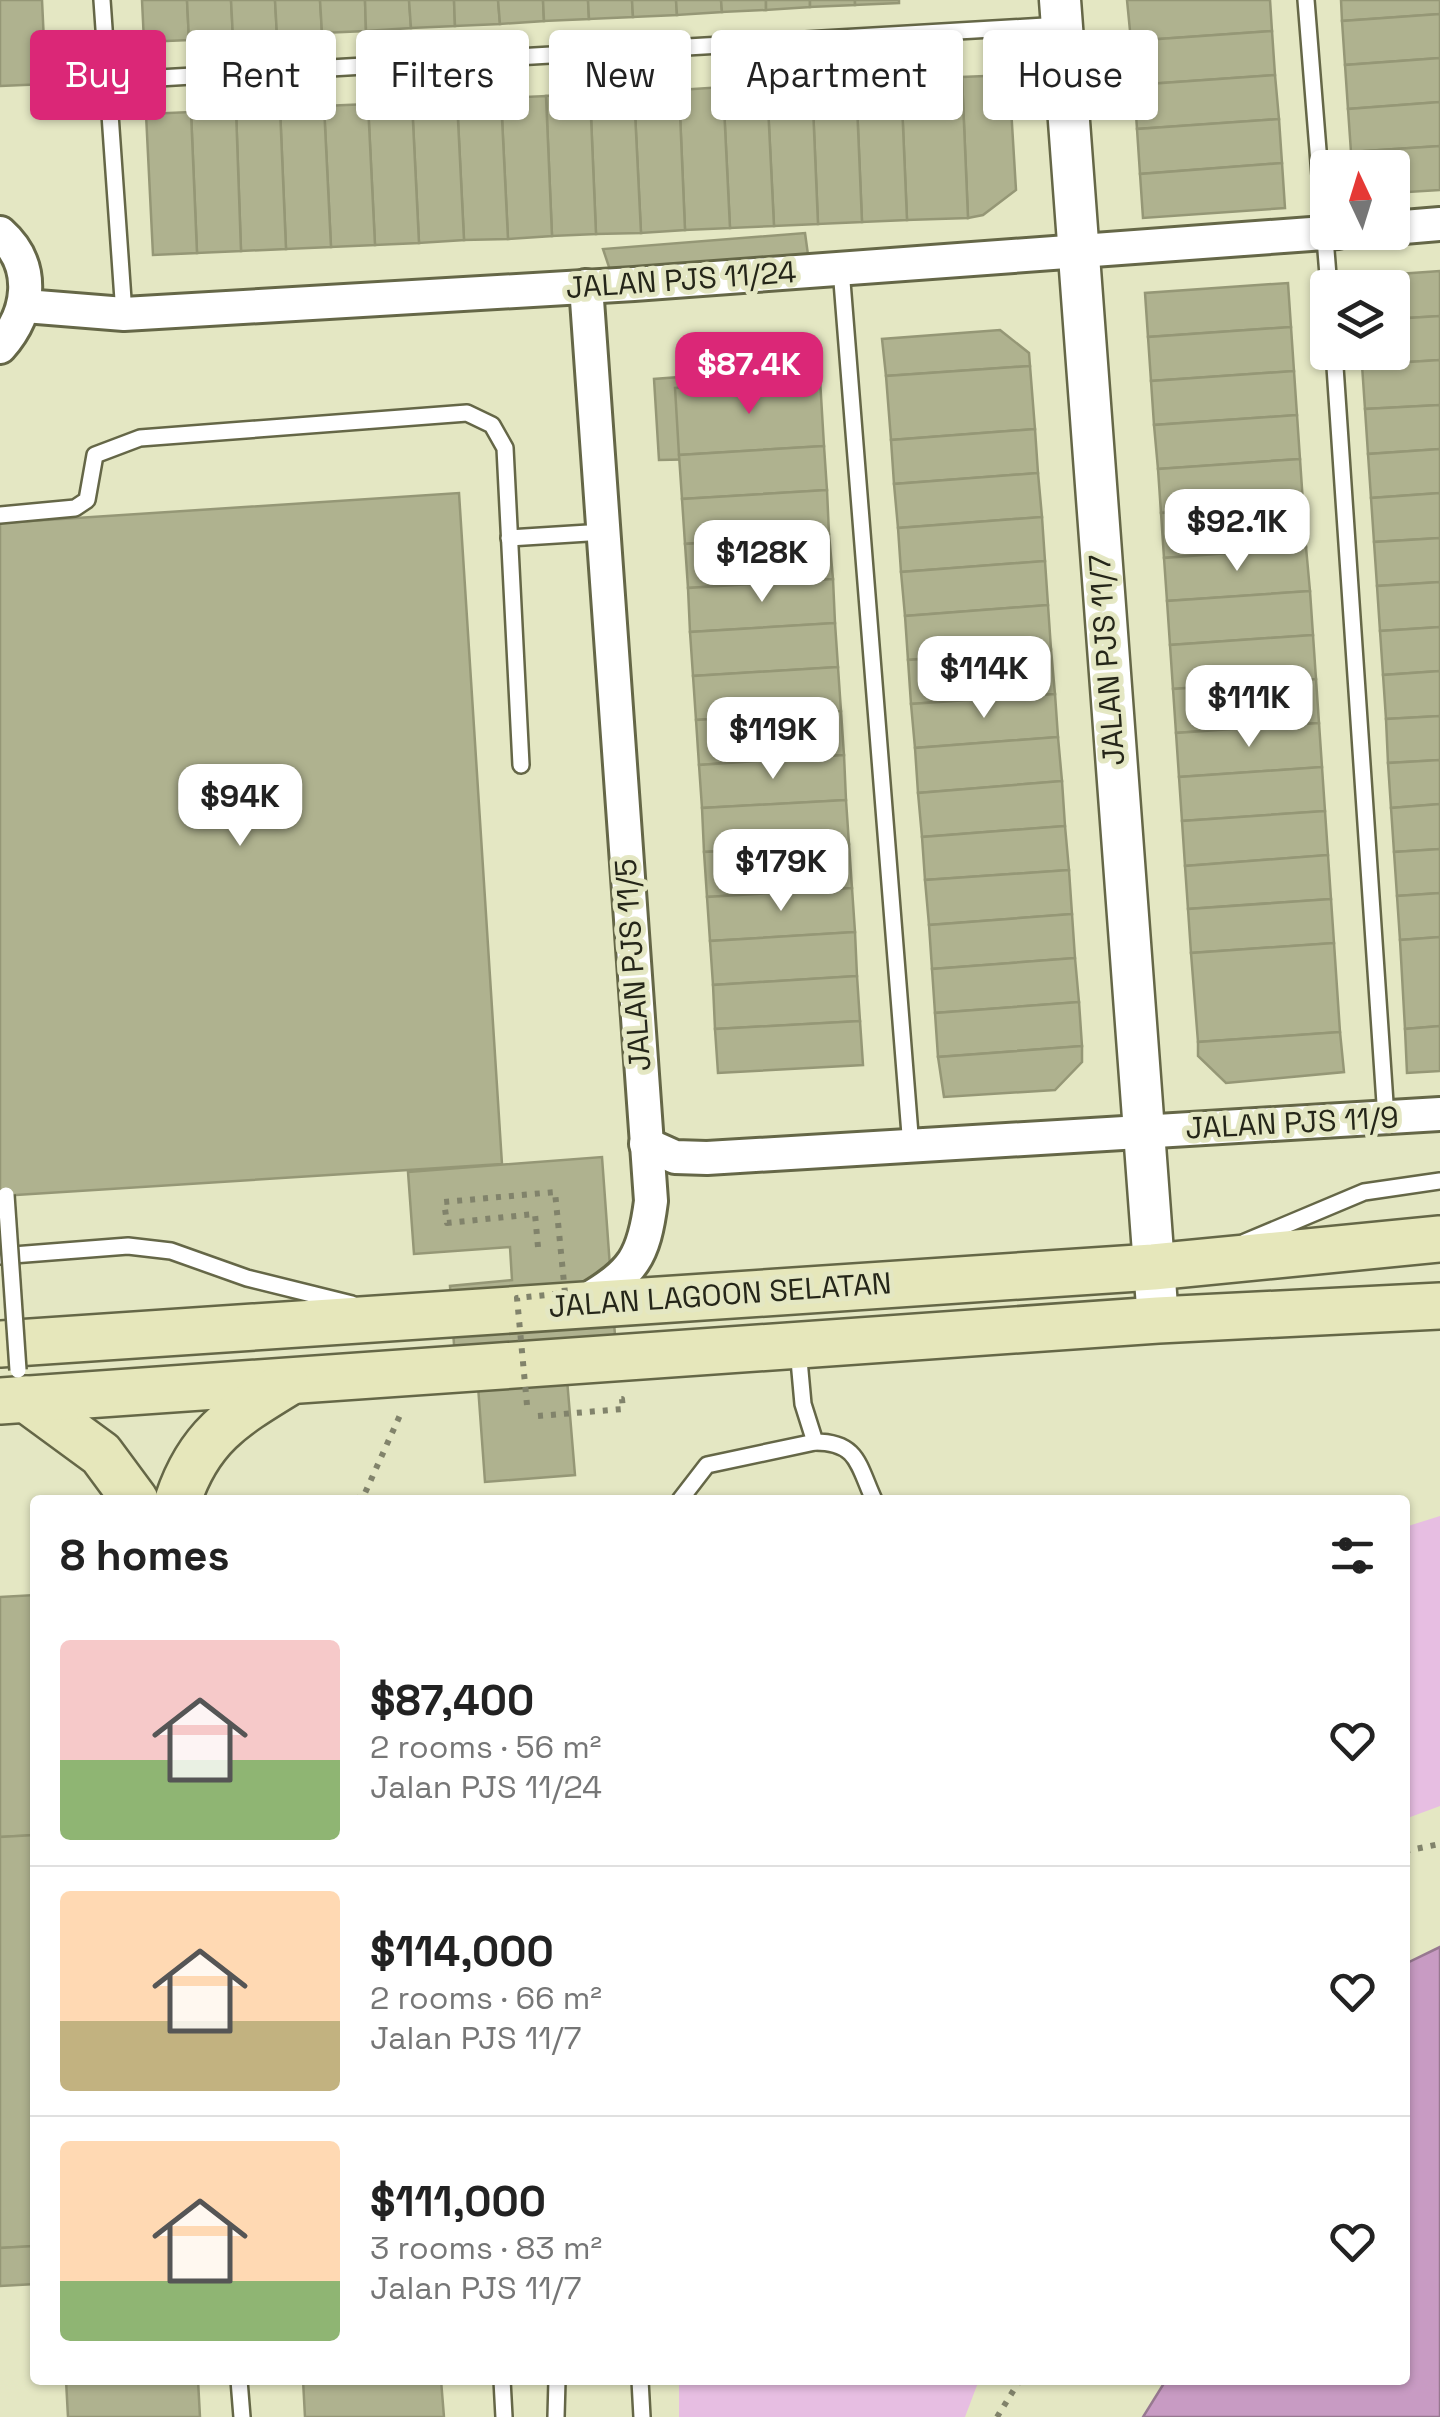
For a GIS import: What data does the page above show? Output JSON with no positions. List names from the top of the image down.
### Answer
{
  "streets": {
    "main road": ["JALAN LAGOON SELATAN"],
    "street": [
      "JALAN PJS 11/24",
      "JALAN PJS 11/7",
      "JALAN PJS 11/5",
      "JALAN PJS 11/9"
    ]
  },
  "crossings": [
    ["JALAN PJS 11/24", "JALAN PJS 11/7"],
    ["JALAN PJS 11/24", "JALAN PJS 11/5"],
    ["JALAN PJS 11/7", "JALAN PJS 11/9"],
    ["JALAN PJS 11/7", "JALAN LAGOON SELATAN"],
    ["JALAN PJS 11/5", "JALAN LAGOON SELATAN"]
  ],
  "north": "top",
  "page": {
    "chip": [
      "Buy",
      "Rent",
      "Filters",
      "New",
      "Apartment",
      "House"
    ],
    "price": [
      "$87.4K",
      "$92.1K",
      "$128K",
      "$114K",
      "$111K",
      "$119K",
      "$94K",
      "$179K"
    ],
    "heading": "8 homes",
    "list": [
      {
        "name": "$87,400",
        "note": "2 rooms · 56 m² · Jalan PJS 11/24"
      },
      {
        "name": "$114,000",
        "note": "2 rooms · 66 m² · Jalan PJS 11/7"
      },
      {
        "name": "$111,000",
        "note": "3 rooms · 83 m² · Jalan PJS 11/7"
      }
    ]
  }
}
